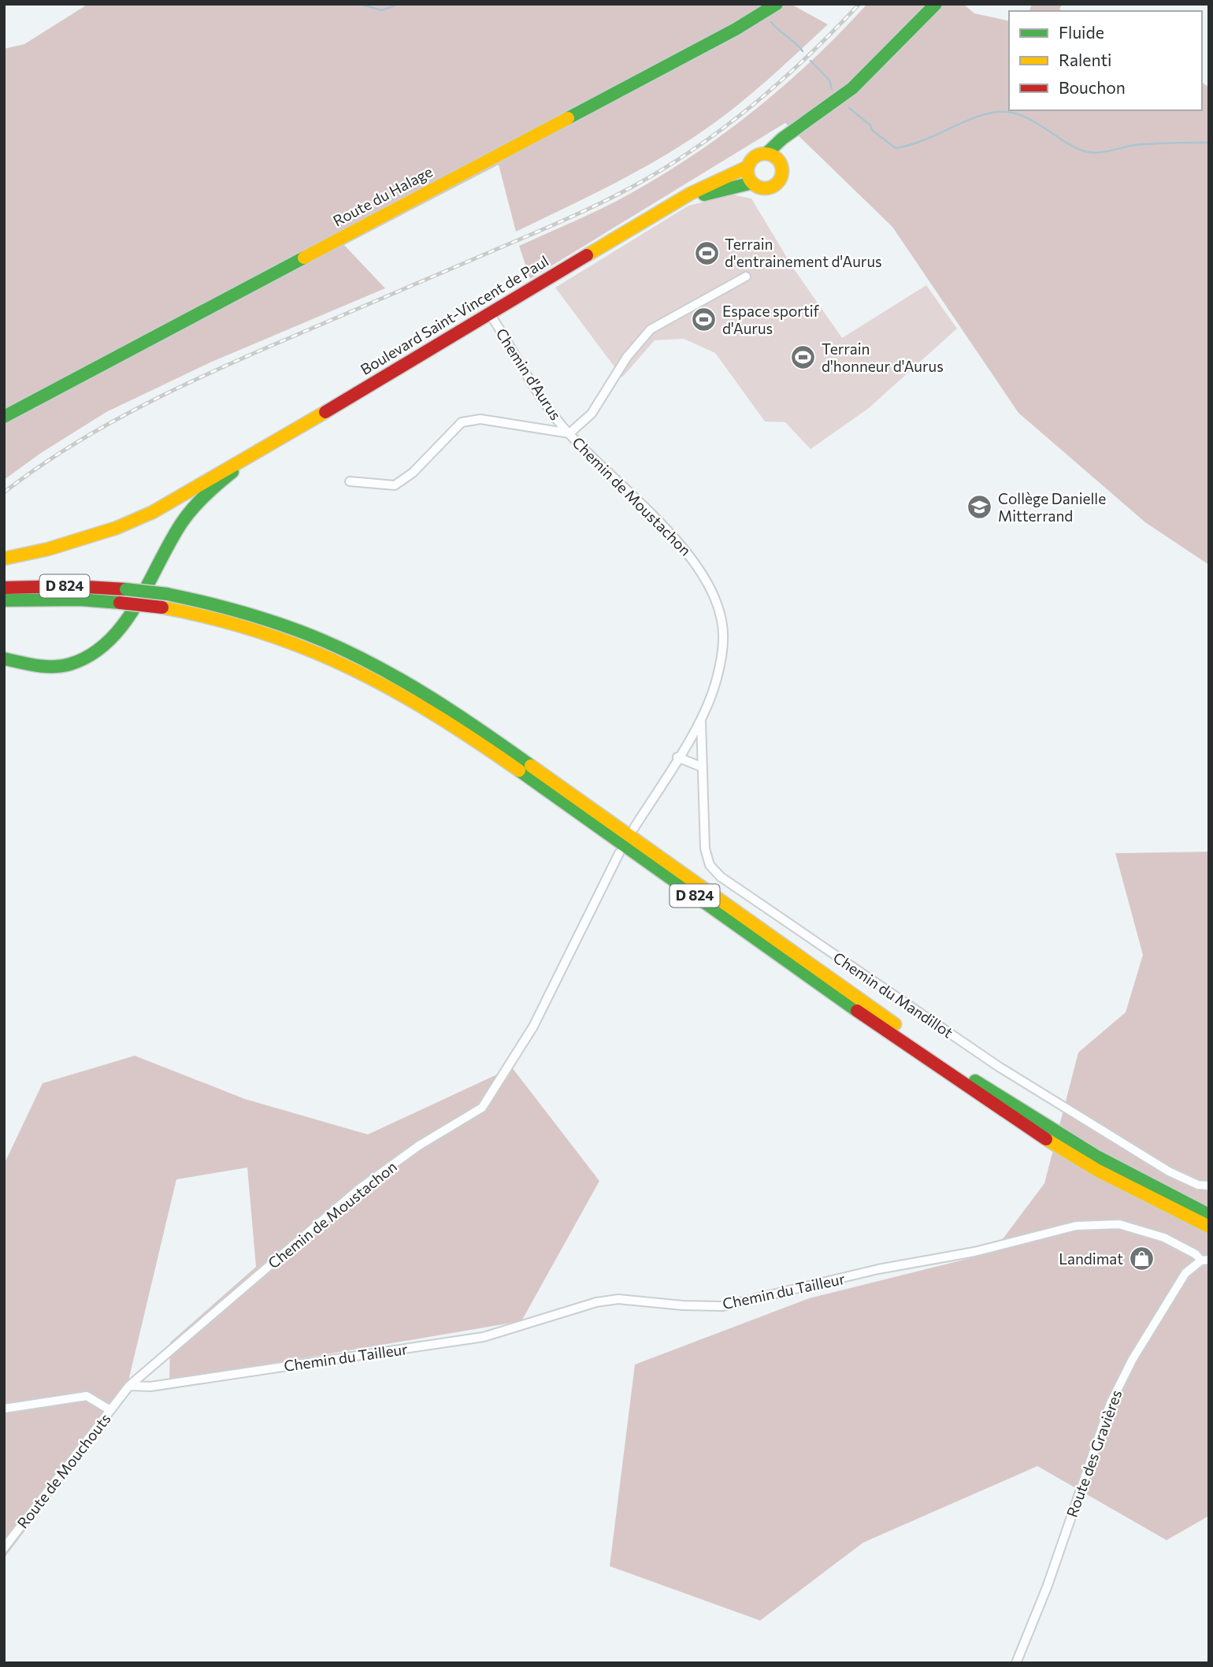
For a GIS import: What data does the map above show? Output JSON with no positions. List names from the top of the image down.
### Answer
{
  "streets": {
    "main road": ["Route du Halage", "Boulevard Saint-Vincent de Paul", "D 824"],
    "street": [
      "Chemin d'Aurus",
      "Chemin de Moustachon",
      "Chemin du Mandillot",
      "Chemin du Tailleur",
      "Route des Gravières",
      "Route de Mouchouts"
    ]
  },
  "crossings": [
    ["Boulevard Saint-Vincent de Paul", "Chemin d'Aurus"],
    ["Chemin d'Aurus", "Chemin de Moustachon"],
    ["Chemin de Moustachon", "Chemin du Mandillot"],
    ["Chemin de Moustachon", "Chemin du Tailleur"],
    ["Chemin de Moustachon", "Route de Mouchouts"],
    ["Chemin du Tailleur", "Route des Gravières"]
  ],
  "places": {
    "sports": ["Terrain d'entrainement d'Aurus", "Espace sportif d'Aurus", "Terrain d'honneur d'Aurus"],
    "school or university": ["Collège Danielle Mitterrand"],
    "shop": ["Landimat"]
  },
  "legend": ["Fluide", "Ralenti", "Bouchon"]
}
